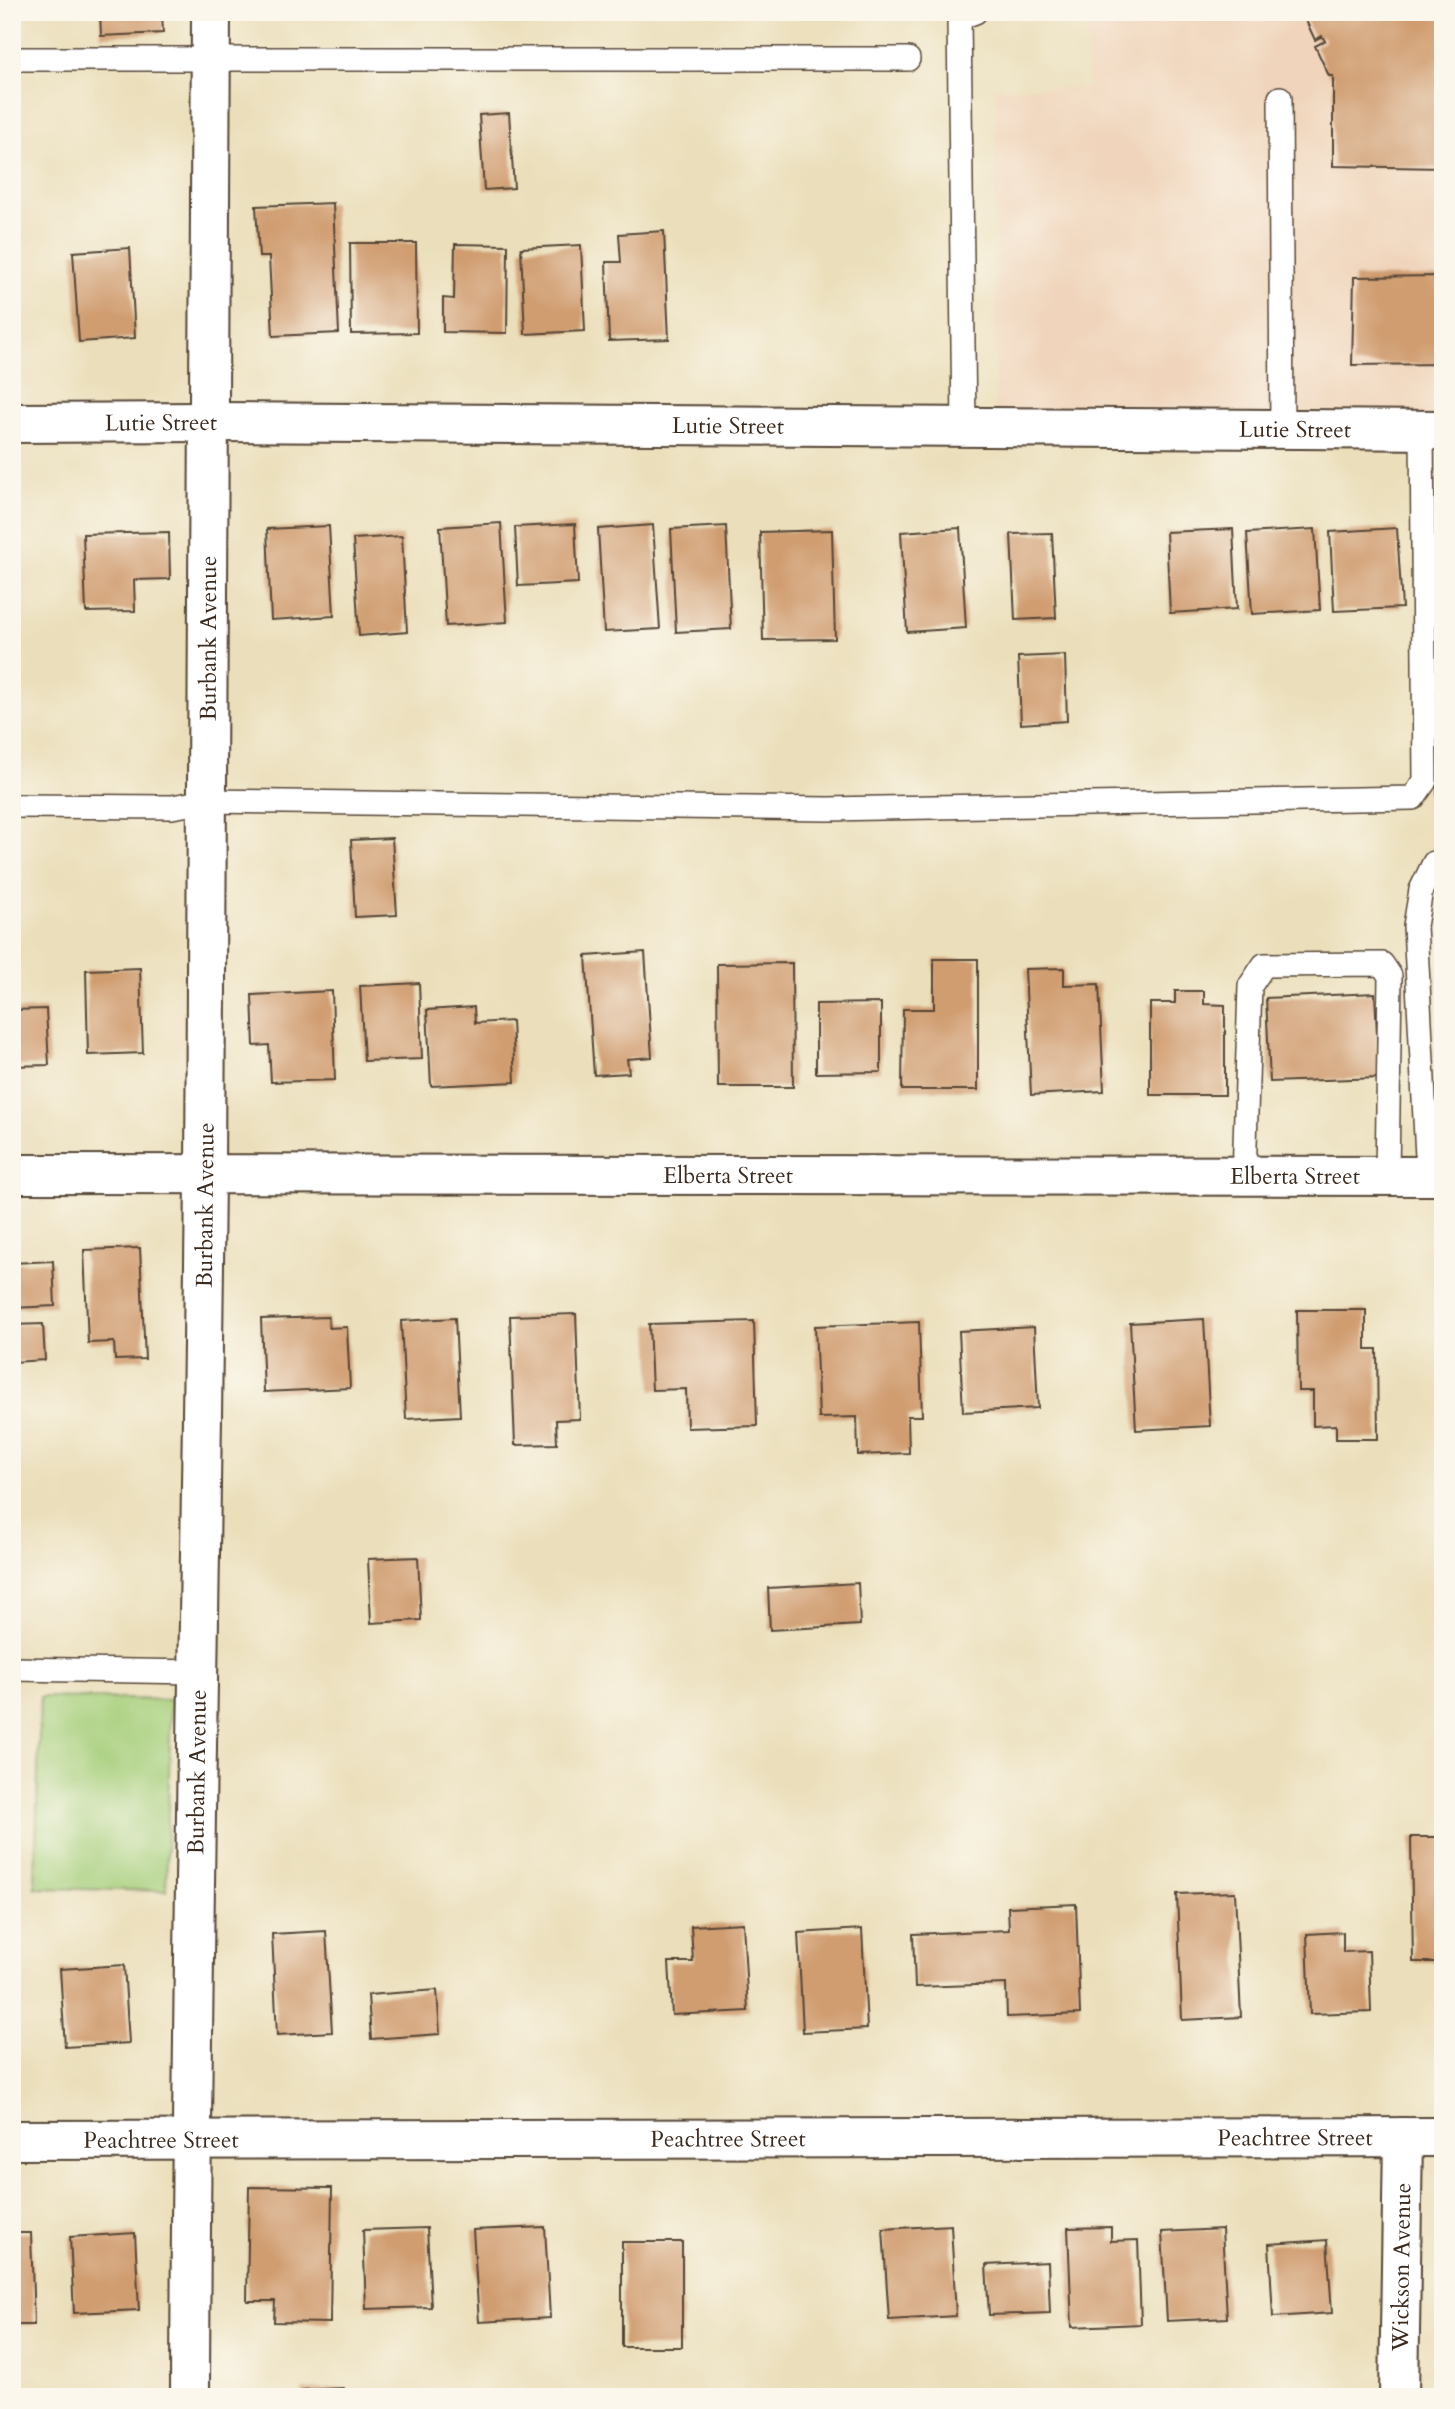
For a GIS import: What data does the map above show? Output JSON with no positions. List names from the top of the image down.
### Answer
{
  "streets": {
    "street": [
      "Lutie Street",
      "Burbank Avenue",
      "Elberta Street",
      "Peachtree Street",
      "Wickson Avenue"
    ]
  },
  "crossings": [
    ["Lutie Street", "Burbank Avenue"],
    ["Burbank Avenue", "Elberta Street"],
    ["Burbank Avenue", "Peachtree Street"],
    ["Peachtree Street", "Wickson Avenue"]
  ]
}
